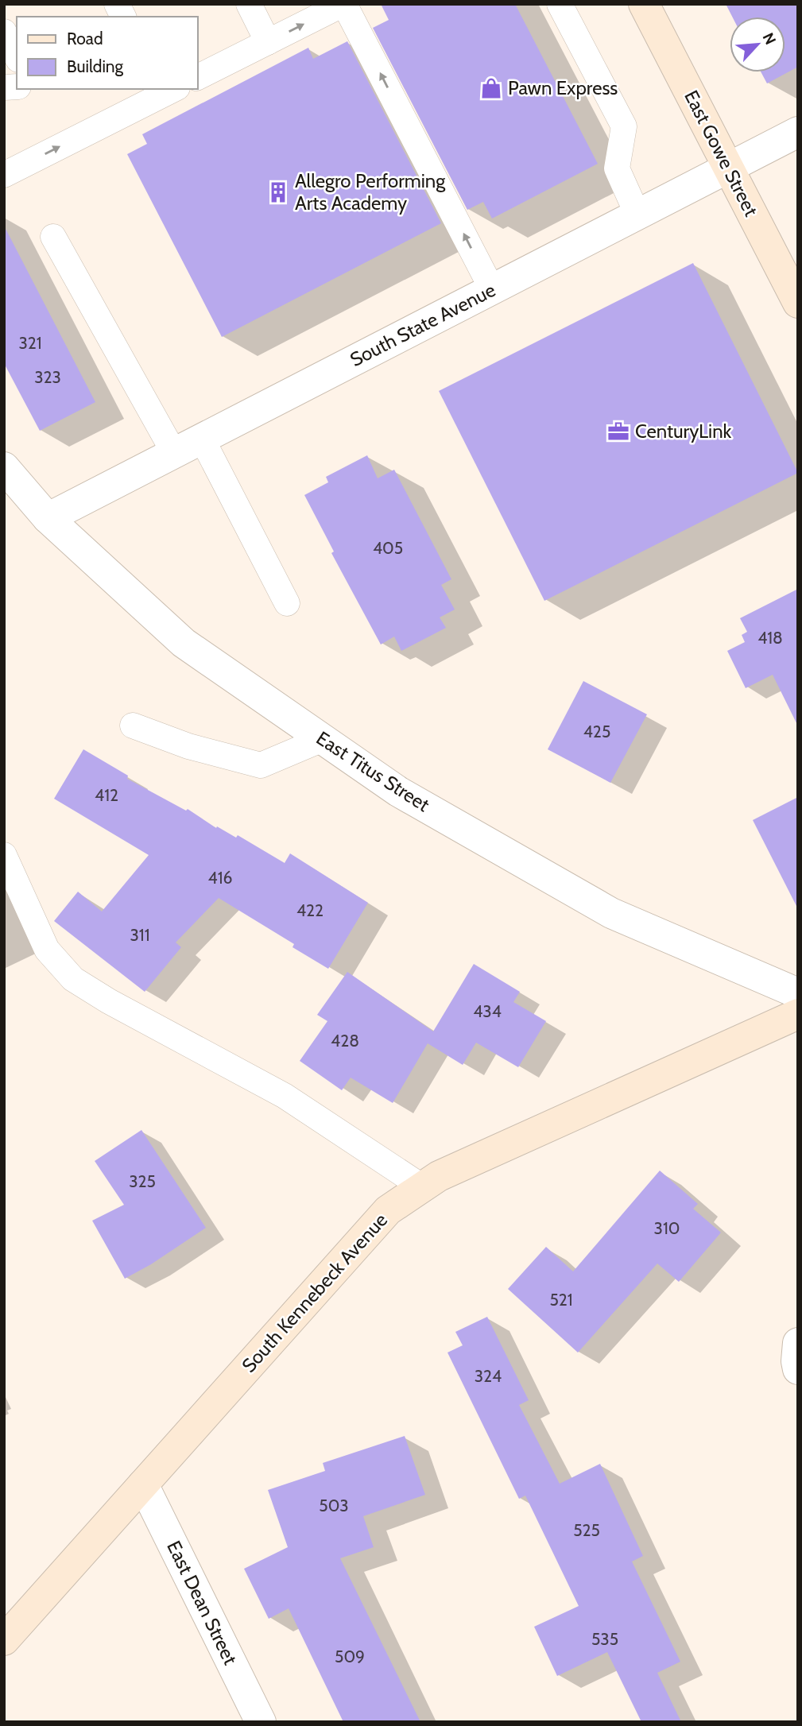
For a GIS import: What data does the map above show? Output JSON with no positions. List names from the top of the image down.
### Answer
{
  "streets": {
    "street": [
      "East Gowe Street",
      "South State Avenue",
      "East Titus Street",
      "South Kennebeck Avenue",
      "East Dean Street"
    ]
  },
  "crossings": [
    ["East Gowe Street", "South State Avenue"],
    ["South State Avenue", "East Titus Street"],
    ["South Kennebeck Avenue", "East Dean Street"]
  ],
  "places": {
    "shop": ["Pawn Express"],
    "building": ["Allegro Performing Arts Academy"],
    "office": ["CenturyLink"]
  },
  "house_numbers": [
    "321",
    "323",
    "405",
    "418",
    "425",
    "412",
    "416",
    "422",
    "311",
    "434",
    "428",
    "325",
    "310",
    "521",
    "324",
    "503",
    "525",
    "535",
    "509"
  ],
  "legend": ["Road", "Building"],
  "north": "top right"
}
